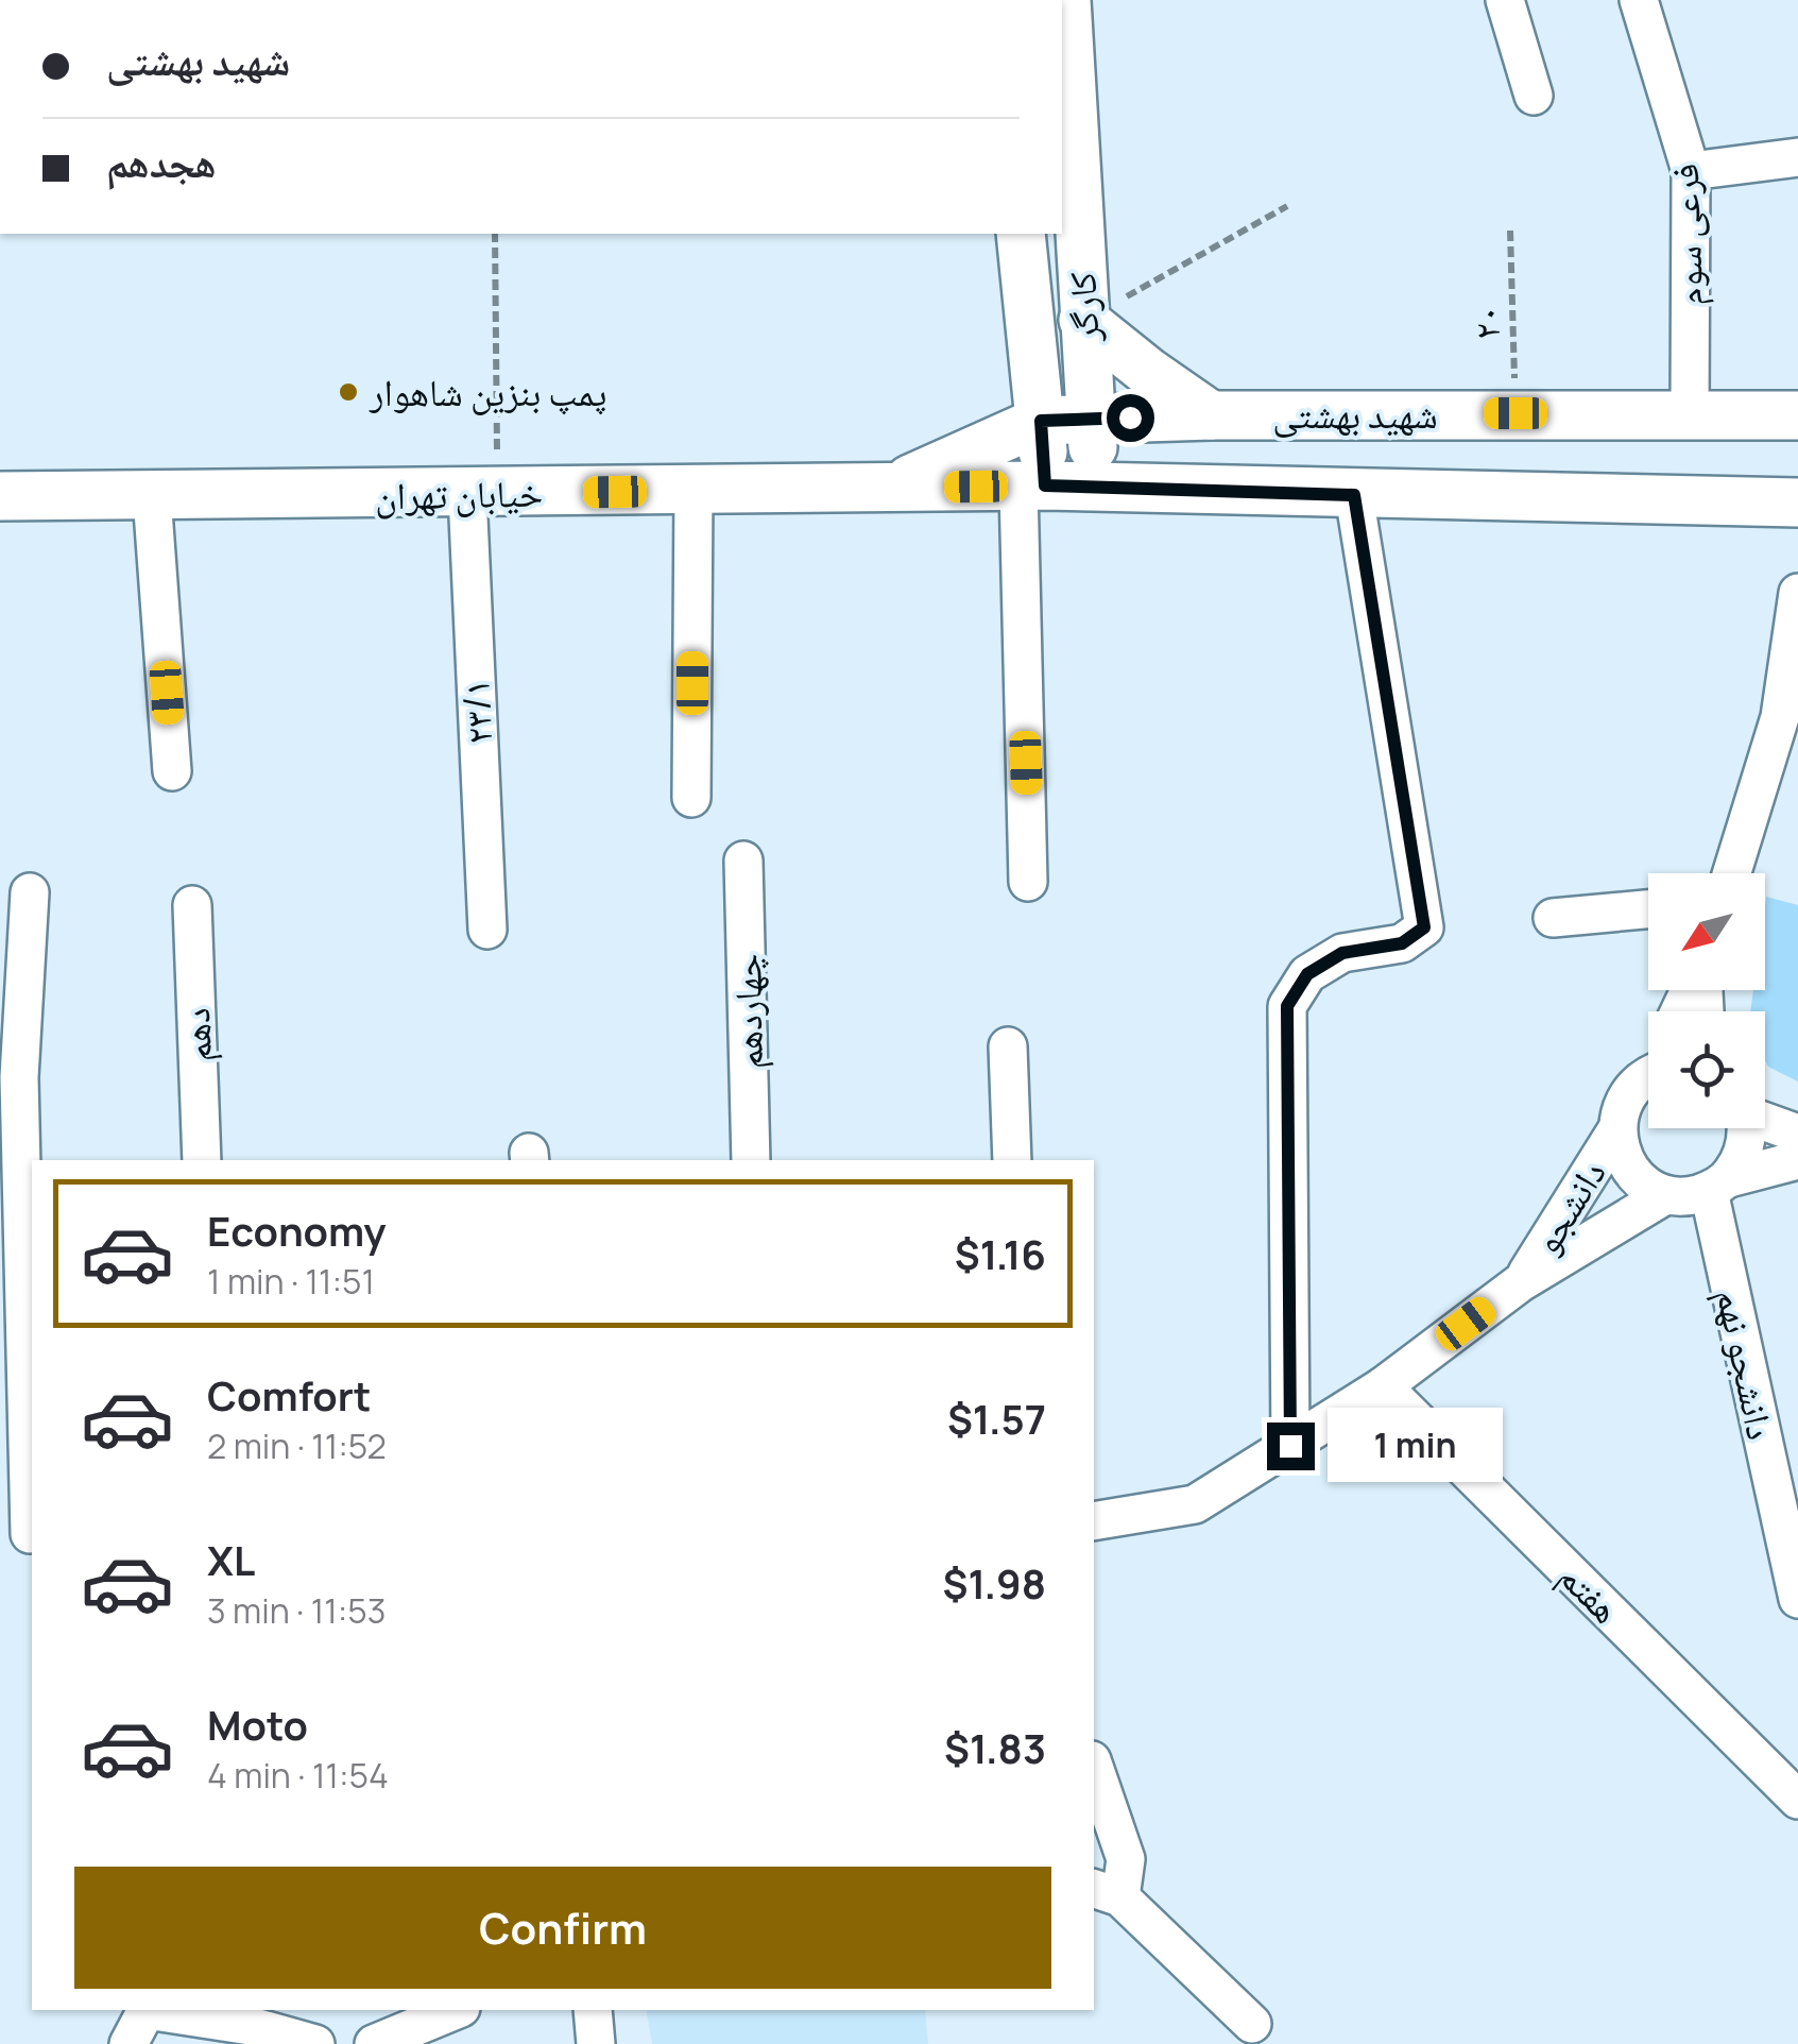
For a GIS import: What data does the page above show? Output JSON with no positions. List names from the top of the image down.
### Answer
{
  "streets": {
    "main road": ["کارگر", "شهید بهشتی", "خیابان تهران"],
    "street": [
      "فرعی سوم",
      "۲۳/۱",
      "چهاردهم",
      "دهم",
      "دانشجو",
      "دانشجو نهم",
      "هفتم"
    ],
    "path": ["۲۰"]
  },
  "crossings": [
    ["فرعی سوم", "شهید بهشتی"],
    ["کارگر", "شهید بهشتی"],
    ["کارگر", "خیابان تهران"],
    ["۲۰", "شهید بهشتی"],
    ["شهید بهشتی", "خیابان تهران"],
    ["خیابان تهران", "۲۳/۱"],
    ["دانشجو", "هفتم"]
  ],
  "places": ["پمپ بنزین شاهوار"],
  "north": "bottom left",
  "page": {
    "banner": ["شهید بهشتی", "هجدهم"],
    "list": [
      {
        "name": "Economy",
        "note": "1 min · 11:51",
        "value": "$1.16"
      },
      {
        "name": "Comfort",
        "note": "2 min · 11:52",
        "value": "$1.57"
      },
      {
        "name": "XL",
        "note": "3 min · 11:53",
        "value": "$1.98"
      },
      {
        "name": "Moto",
        "note": "4 min · 11:54",
        "value": "$1.83"
      }
    ],
    "bubble": "1 min",
    "buttons": "Confirm"
  }
}
